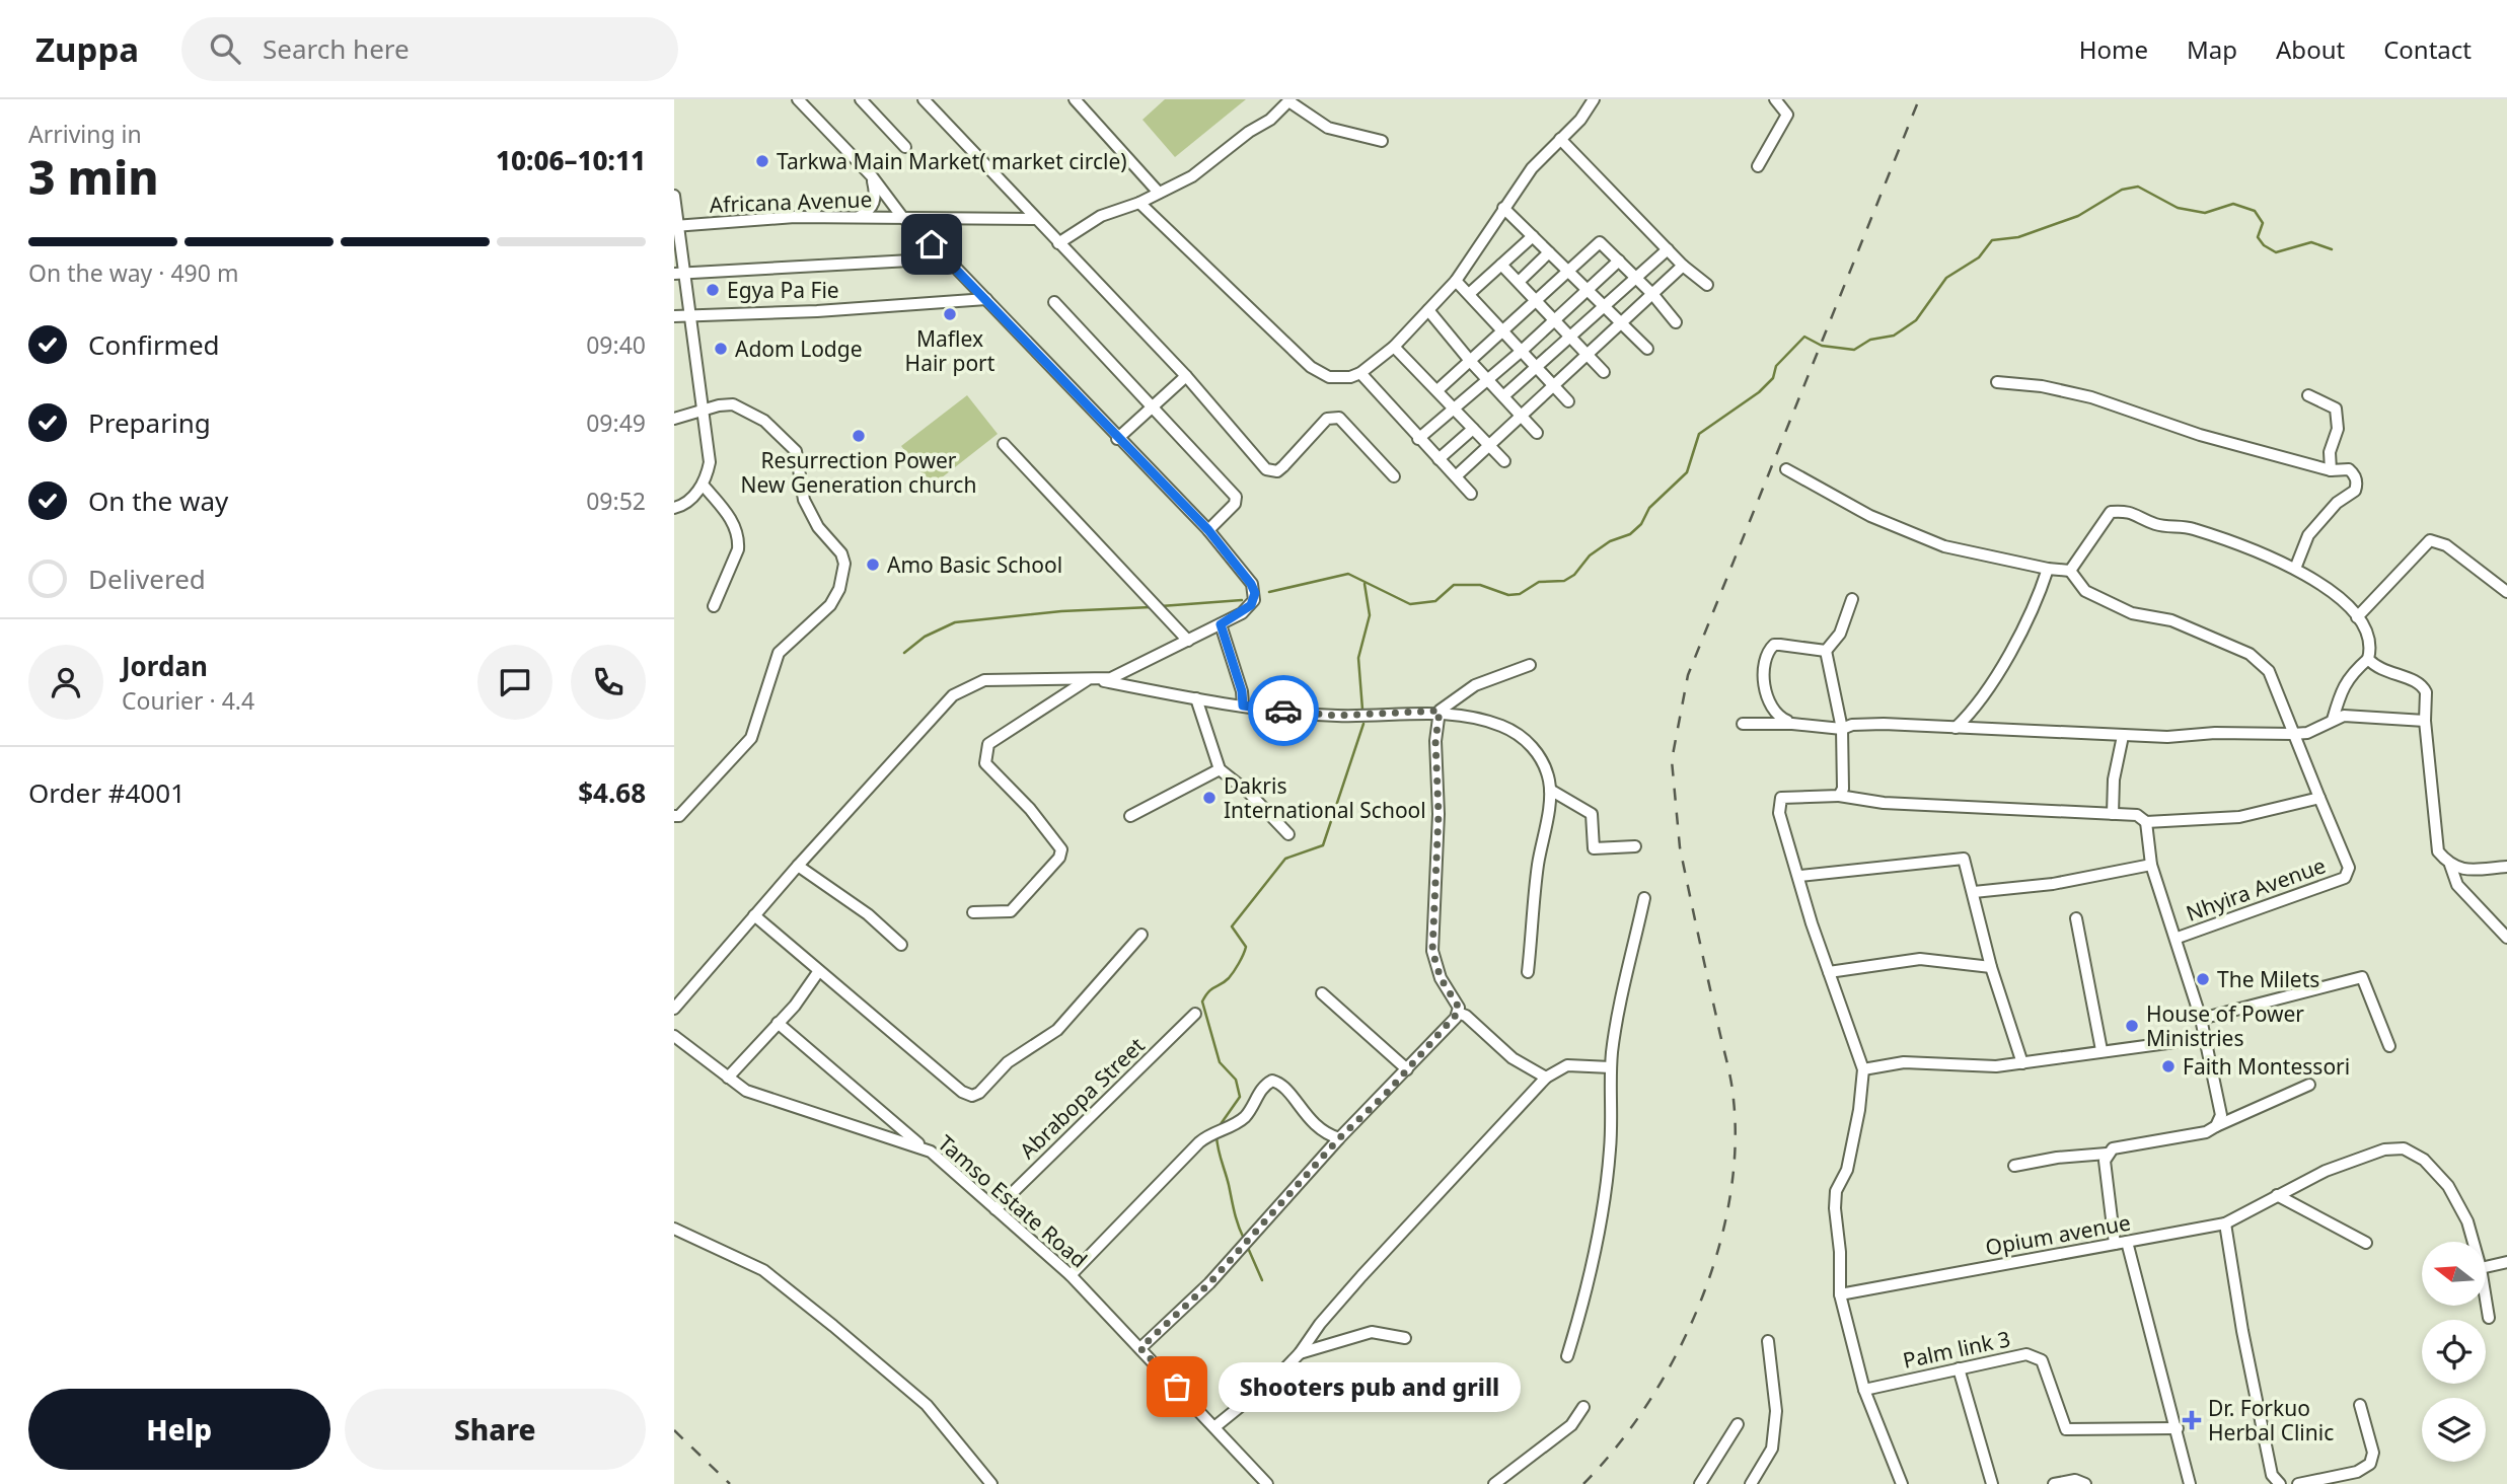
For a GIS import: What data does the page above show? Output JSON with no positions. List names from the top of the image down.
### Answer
{
  "streets": {
    "street": [
      "Africana Avenue",
      "Nhyira Avenue",
      "Abrabopa Street",
      "Tamso Estate Road",
      "Opium avenue",
      "Palm link 3"
    ]
  },
  "crossings": [
    ["Abrabopa Street", "Tamso Estate Road"]
  ],
  "places": {
    "other": [
      "Tarkwa Main Market( market circle)",
      "Egya Pa Fie",
      "Maflex Hair port",
      "Adom Lodge",
      "Resurrection Power New Generation church",
      "Amo Basic School",
      "Dakris International School",
      "The Milets",
      "House of Power Ministries",
      "Faith Montessori",
      "Shooters pub and grill"
    ],
    "health": ["Dr. Forkuo Herbal Clinic"]
  },
  "north": "left",
  "page": {
    "header": "Zuppa",
    "search": "Search here",
    "nav": [
      "Home",
      "Map",
      "About",
      "Contact"
    ],
    "heading": ["3 min", "Arriving in", "10:06–10:11"],
    "panel": [
      "Jordan",
      "Courier · 4.4",
      "Order #4001",
      "$4.68"
    ],
    "bar": "On the way · 490 m",
    "list": [
      ["Confirmed", "09:40"],
      ["Preparing", "09:49"],
      ["On the way", "09:52"],
      "Delivered"
    ],
    "bubble": "Shooters pub and grill",
    "buttons": ["Help", "Share"]
  }
}
